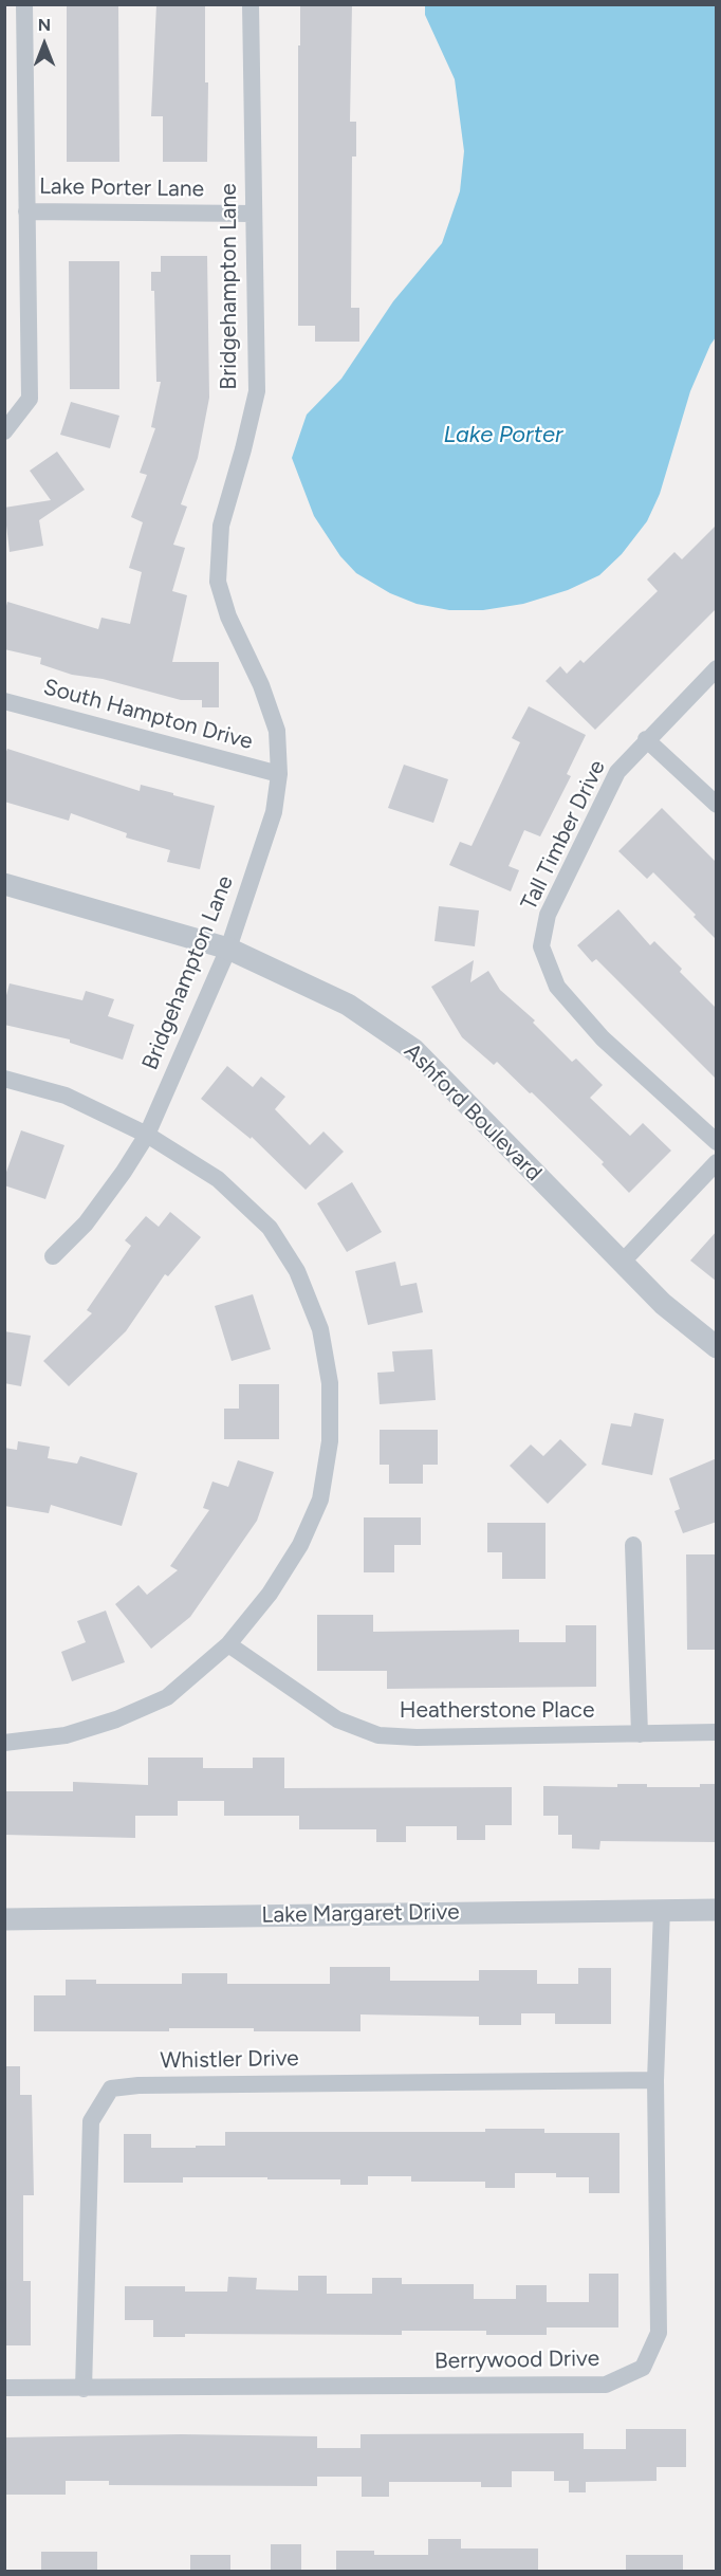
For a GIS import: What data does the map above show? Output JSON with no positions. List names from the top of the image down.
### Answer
{
  "streets": {
    "street": [
      "Lake Porter Lane",
      "Bridgehampton Lane",
      "South Hampton Drive",
      "Tall Timber Drive",
      "Ashford Boulevard",
      "Heatherstone Place",
      "Lake Margaret Drive",
      "Whistler Drive",
      "Berrywood Drive"
    ]
  },
  "crossings": [
    ["Lake Porter Lane", "Bridgehampton Lane"],
    ["Bridgehampton Lane", "South Hampton Drive"],
    ["Bridgehampton Lane", "Ashford Boulevard"],
    ["Lake Margaret Drive", "Berrywood Drive"],
    ["Whistler Drive", "Berrywood Drive"]
  ],
  "water": ["Lake Porter"],
  "north": "top"
}
